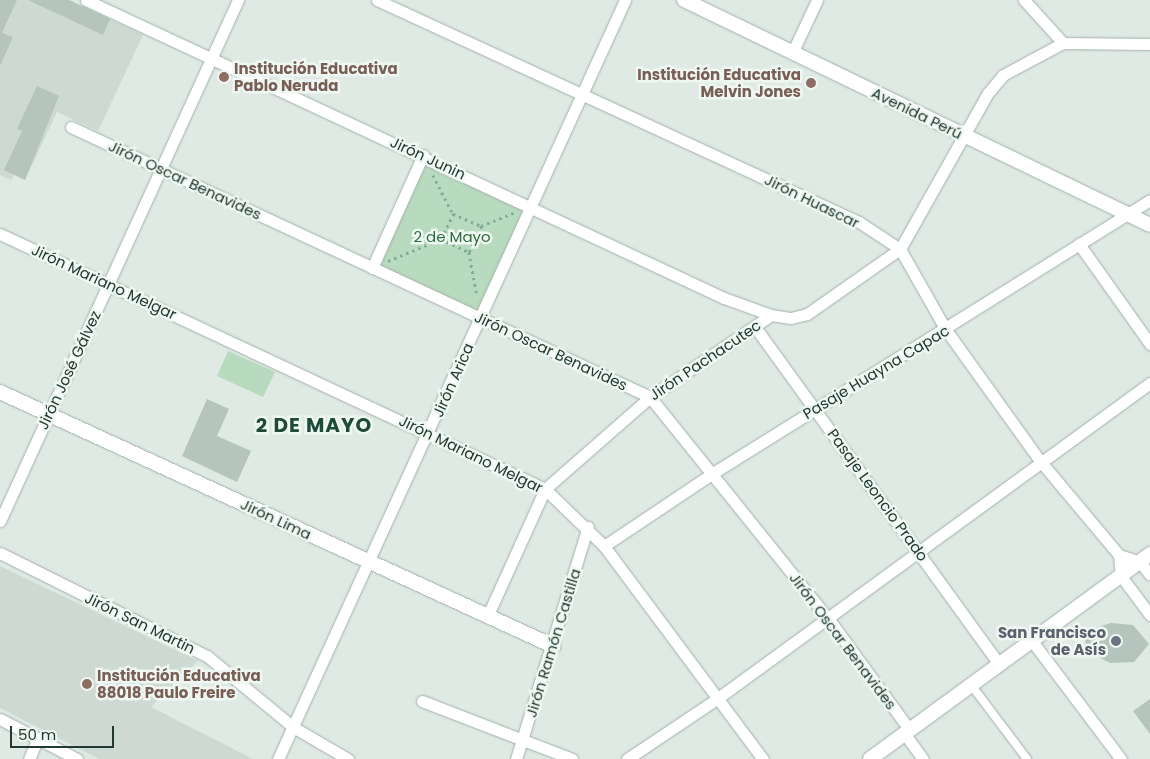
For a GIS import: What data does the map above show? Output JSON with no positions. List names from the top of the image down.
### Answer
{
  "streets": {
    "street": [
      "Avenida Perú",
      "Jirón Junin",
      "Jirón Oscar Benavides",
      "Jirón Huascar",
      "Jirón Mariano Melgar",
      "Jirón Pachacutec",
      "Jirón José Gálvez",
      "Pasaje Huayna Capac",
      "Jirón Arica",
      "Pasaje Leoncio Prado",
      "Jirón Lima",
      "Jirón San Martin",
      "Jirón Ramón Castilla"
    ]
  },
  "crossings": [
    ["Avenida Perú", "Jirón Pachacutec"],
    ["Avenida Perú", "Pasaje Huayna Capac"],
    ["Jirón Junin", "Jirón Pachacutec"],
    ["Jirón Junin", "Jirón José Gálvez"],
    ["Jirón Junin", "Jirón Arica"],
    ["Jirón Oscar Benavides", "Jirón Pachacutec"],
    ["Jirón Oscar Benavides", "Jirón José Gálvez"],
    ["Jirón Oscar Benavides", "Pasaje Huayna Capac"],
    ["Jirón Oscar Benavides", "Jirón Arica"],
    ["Jirón Huascar", "Jirón Pachacutec"],
    ["Jirón Huascar", "Pasaje Huayna Capac"],
    ["Jirón Huascar", "Jirón Arica"],
    ["Jirón Mariano Melgar", "Jirón Pachacutec"],
    ["Jirón Mariano Melgar", "Jirón José Gálvez"],
    ["Jirón Mariano Melgar", "Pasaje Huayna Capac"],
    ["Jirón Mariano Melgar", "Jirón Arica"],
    ["Jirón Mariano Melgar", "Jirón Ramón Castilla"],
    ["Jirón Pachacutec", "Pasaje Leoncio Prado"],
    ["Jirón Pachacutec", "Jirón Lima"],
    ["Jirón José Gálvez", "Jirón Lima"],
    ["Pasaje Huayna Capac", "Pasaje Leoncio Prado"],
    ["Jirón Arica", "Jirón Lima"],
    ["Jirón Arica", "Jirón San Martin"],
    ["Jirón Lima", "Jirón Ramón Castilla"]
  ],
  "districts": ["2 DE MAYO"],
  "parks": ["2 de Mayo"],
  "places": [
    "Institución Educativa Pablo Neruda",
    "Institución Educativa Melvin Jones",
    "San Francisco de Asís",
    "Institución Educativa 88018 Paulo Freire"
  ],
  "scale_bar": "50 m"
}
